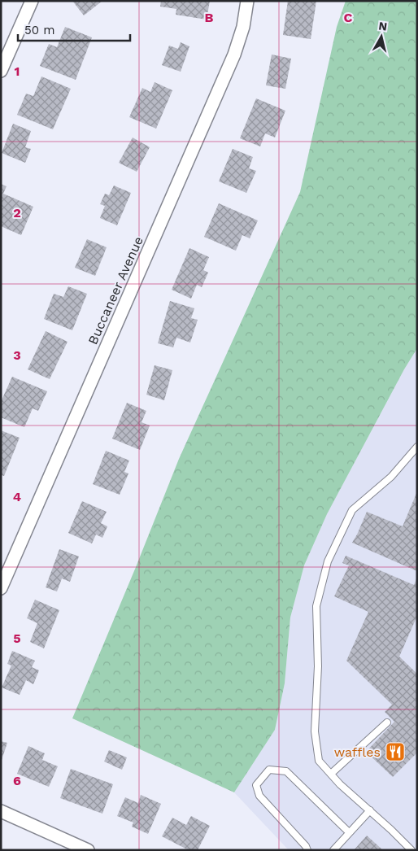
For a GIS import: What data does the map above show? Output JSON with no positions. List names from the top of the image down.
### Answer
{
  "streets": {
    "street": ["Buccaneer Avenue"]
  },
  "places": {
    "restaurant": ["waffles"]
  },
  "scale_bar": "50 m",
  "north": "top",
  "grid": {
    "columns": ["B", "C"],
    "rows": [
      "1",
      "2",
      "3",
      "4",
      "5",
      "6"
    ]
  }
}
